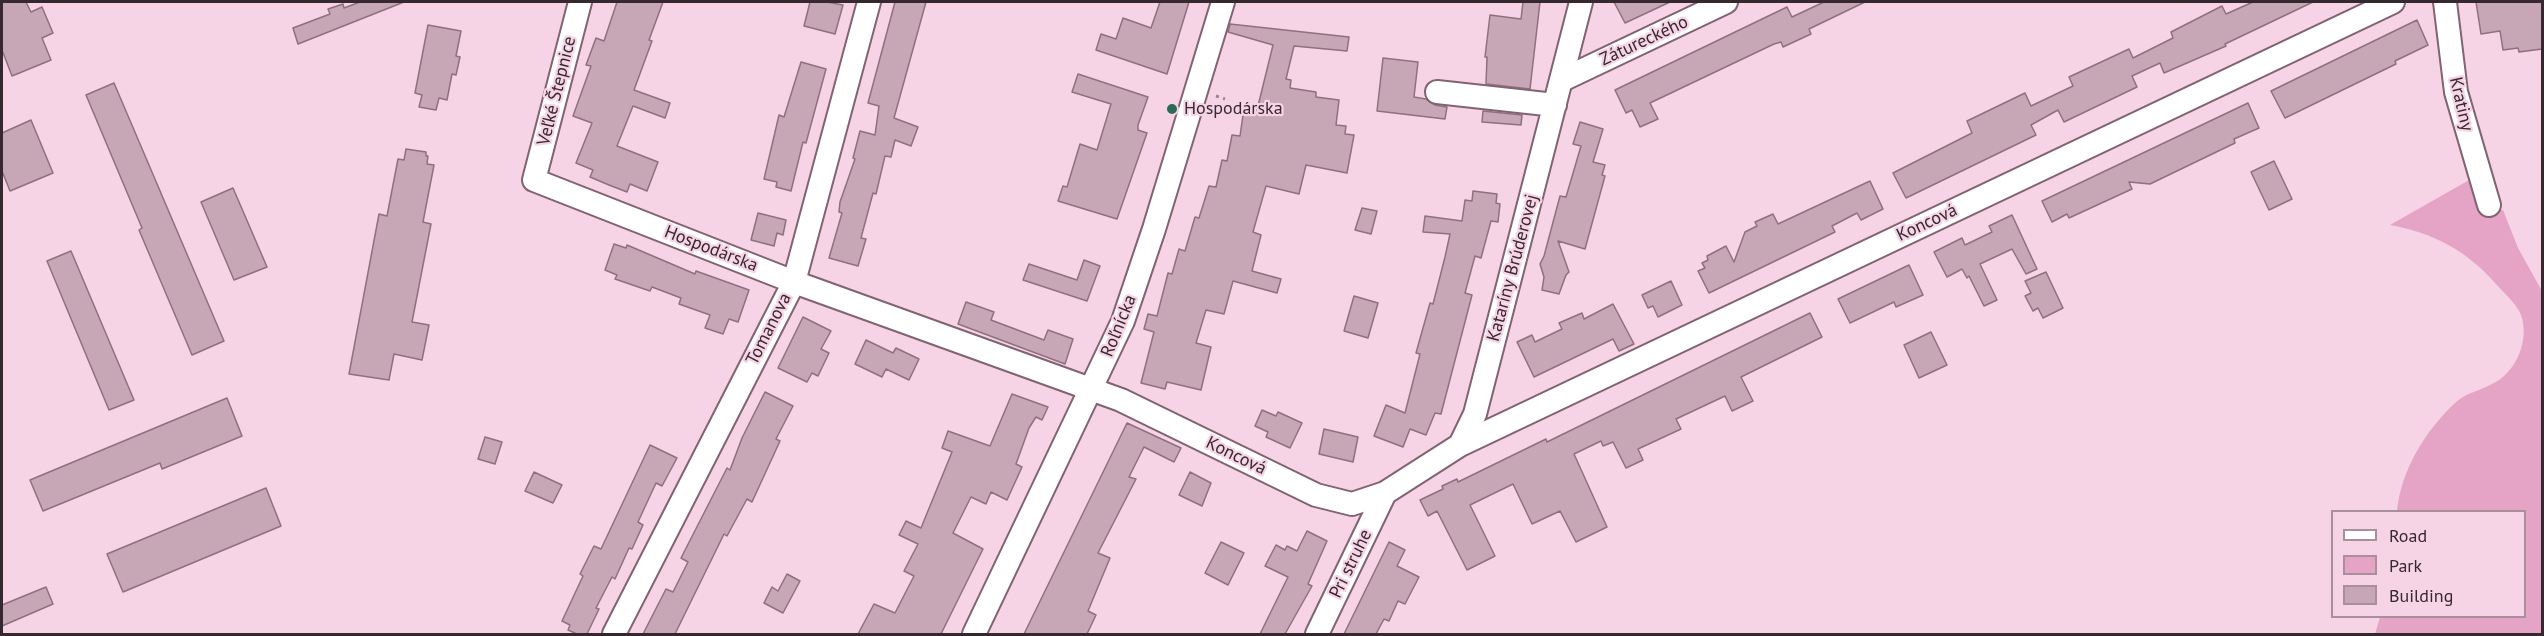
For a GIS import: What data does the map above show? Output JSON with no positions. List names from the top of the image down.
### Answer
{
  "streets": {
    "street": [
      "Zátureckého",
      "Veľké Štepnice",
      "Kratiny",
      "Koncová",
      "Hospodárska",
      "Kataríny Brúderovej",
      "Roľnícka",
      "Tomanova",
      "Pri struhe"
    ]
  },
  "crossings": [
    ["Zátureckého", "Kataríny Brúderovej"],
    ["Veľké Štepnice", "Hospodárska"],
    ["Koncová", "Hospodárska"],
    ["Koncová", "Kataríny Brúderovej"],
    ["Koncová", "Roľnícka"],
    ["Koncová", "Pri struhe"],
    ["Hospodárska", "Roľnícka"],
    ["Hospodárska", "Tomanova"]
  ],
  "places": ["Hospodárska"],
  "legend": ["Road", "Park", "Building"]
}
